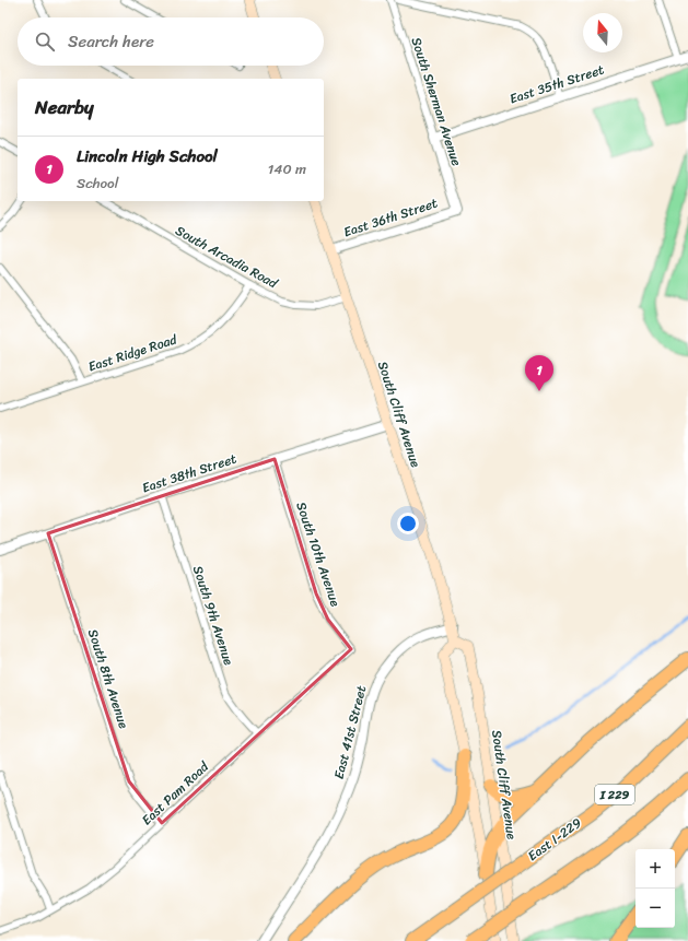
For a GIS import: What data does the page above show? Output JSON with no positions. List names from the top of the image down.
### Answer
{
  "streets": {
    "highway": ["I 229", "East I-229"],
    "main road": ["South Cliff Avenue"],
    "street": [
      "East 35th Street",
      "South Sherman Avenue",
      "East 36th Street",
      "South Arcadia Road",
      "East Ridge Road",
      "East 38th Street",
      "South 10th Avenue",
      "South 9th Avenue",
      "South 8th Avenue",
      "East 41st Street",
      "East Pam Road"
    ]
  },
  "crossings": [
    ["East 35th Street", "South Sherman Avenue"],
    ["South Sherman Avenue", "East 36th Street"],
    ["East 36th Street", "South Cliff Avenue"],
    ["South Arcadia Road", "East Ridge Road"],
    ["South Arcadia Road", "South Cliff Avenue"],
    ["South Cliff Avenue", "East 38th Street"],
    ["South Cliff Avenue", "East 41st Street"],
    ["East 38th Street", "South 10th Avenue"],
    ["East 38th Street", "South 9th Avenue"],
    ["East 38th Street", "South 8th Avenue"],
    ["South 10th Avenue", "East Pam Road"],
    ["South 9th Avenue", "East Pam Road"],
    ["South 8th Avenue", "East Pam Road"]
  ],
  "north": "top",
  "page": {
    "search": "Search here",
    "heading": "Nearby",
    "list": [
      {
        "mark": "1",
        "name": "Lincoln High School",
        "note": "School",
        "value": "140 m"
      }
    ],
    "pins": "1",
    "map_buttons": ["+", "−"]
  }
}
